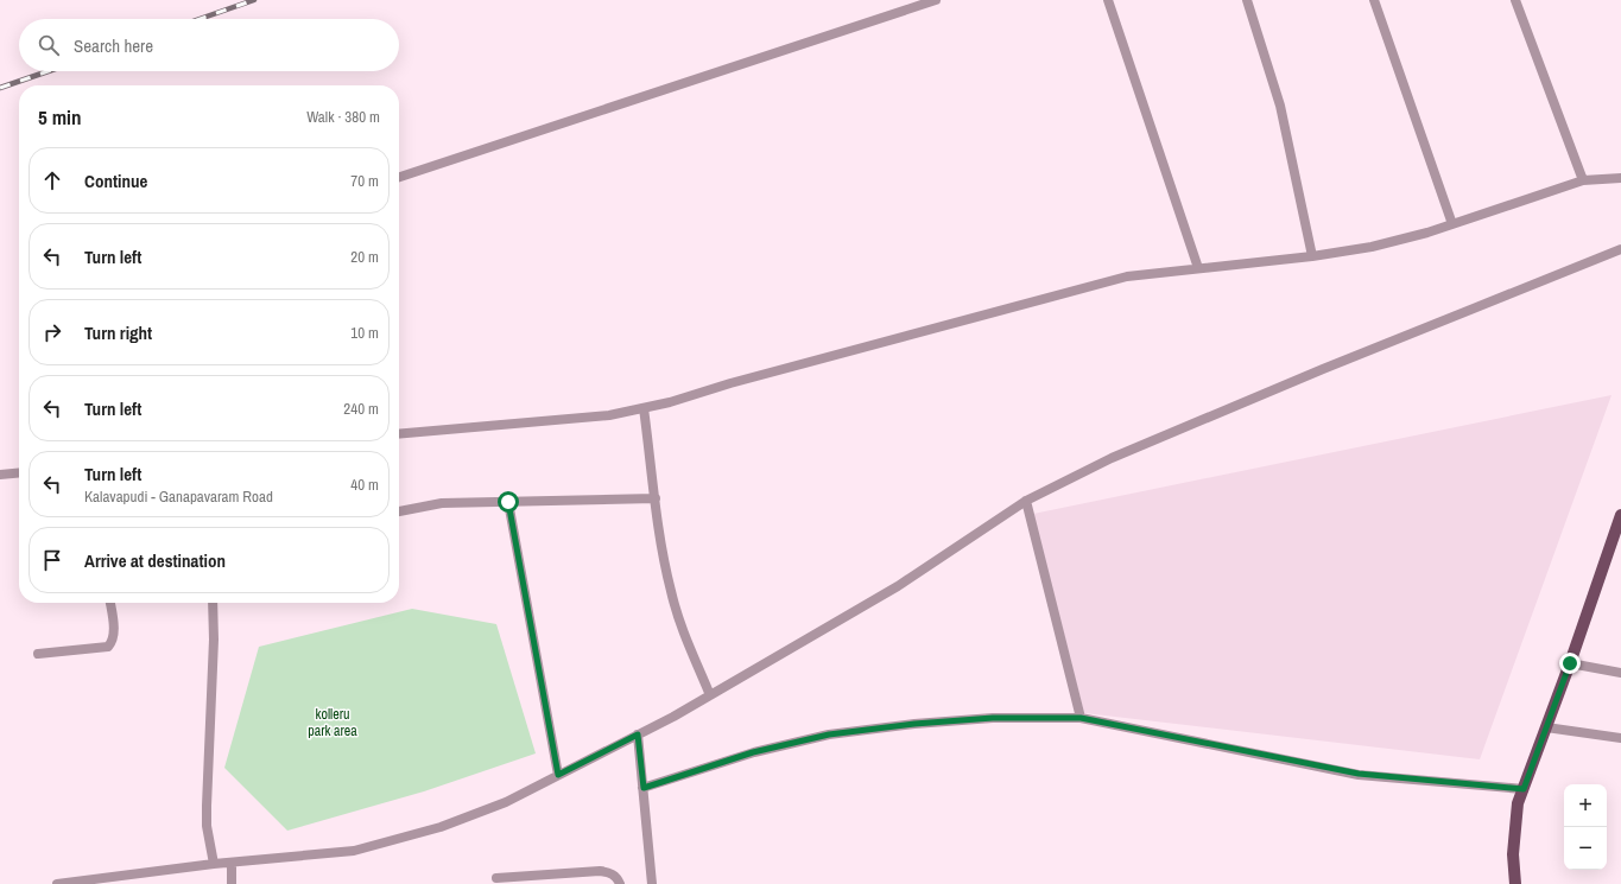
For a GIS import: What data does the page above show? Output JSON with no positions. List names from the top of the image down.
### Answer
{
  "parks": ["kolleru park area"],
  "page": {
    "search": "Search here",
    "heading": ["5 min", "Walk · 380 m"],
    "list": [
      ["Continue", "70 m"],
      ["Turn left", "20 m"],
      ["Turn right", "10 m"],
      ["Turn left", "240 m"],
      ["Turn left", "Kalavapudi - Ganapavaram Road", "40 m"],
      "Arrive at destination"
    ],
    "map_buttons": ["+", "−"]
  }
}
